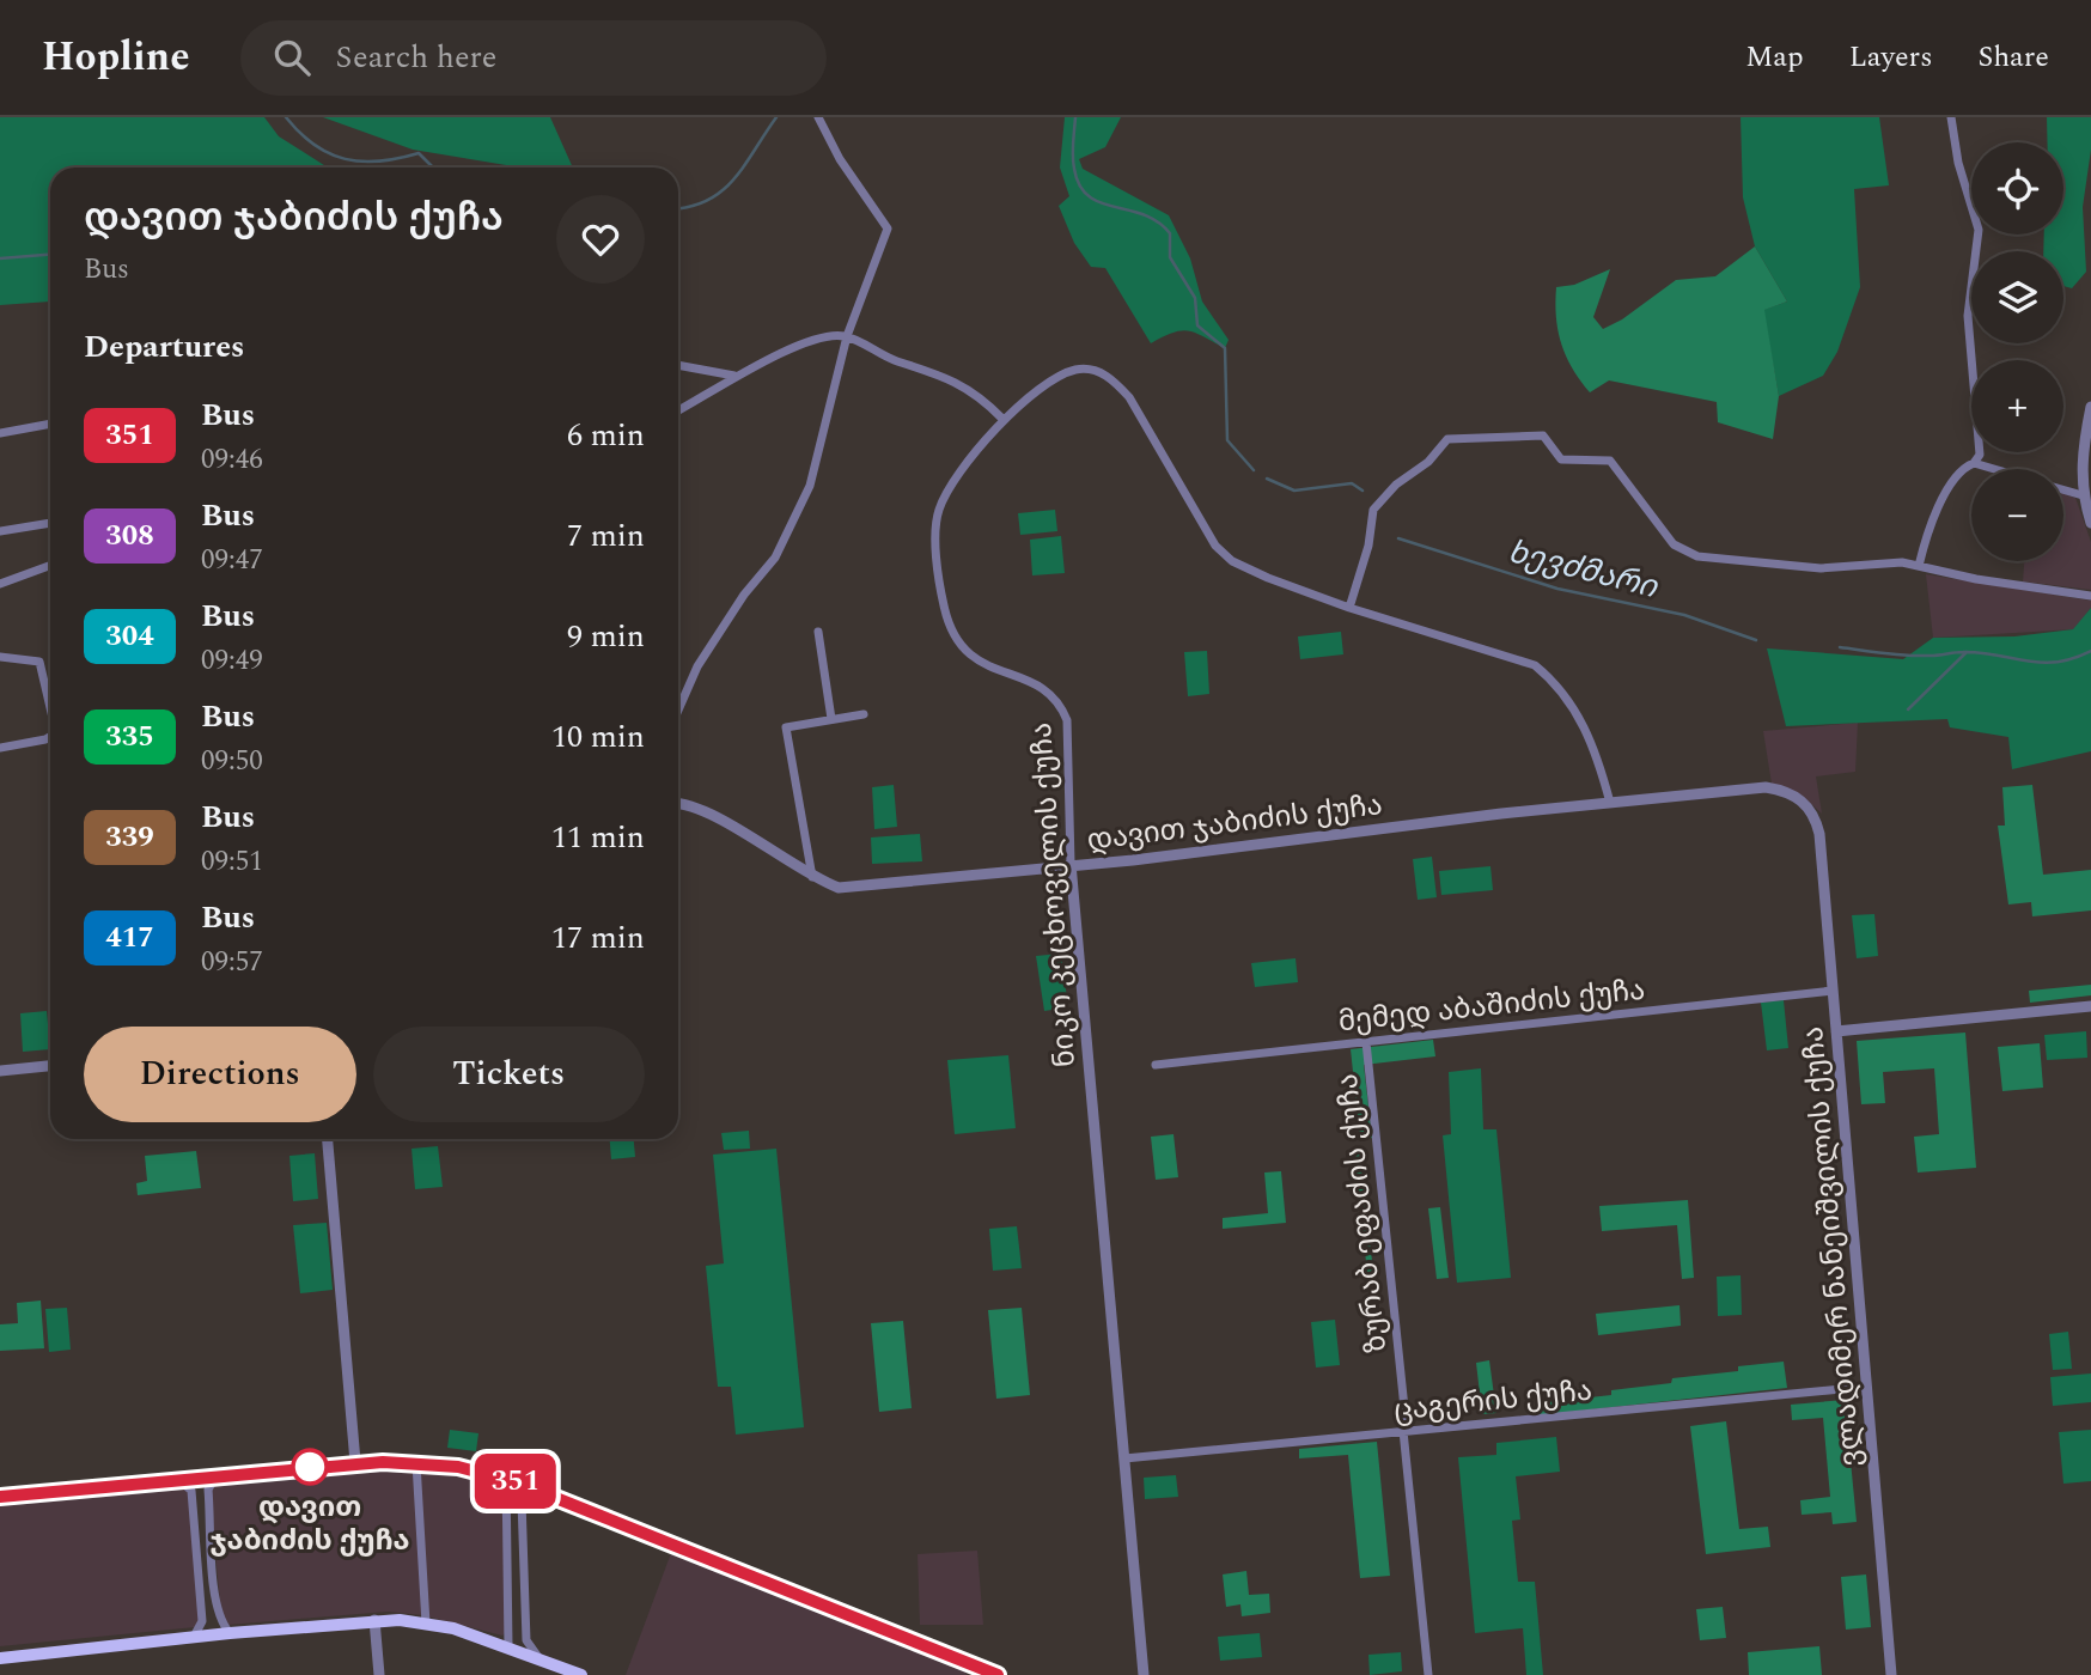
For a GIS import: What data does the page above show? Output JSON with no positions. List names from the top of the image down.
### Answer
{
  "streets": {
    "street": [
      "დავით ჯაბიძის ქუჩა",
      "ნიკო კეცხოველის ქუჩა",
      "მემედ აბაშიძის ქუჩა",
      "ზურაბ ეფაძის ქუჩა",
      "ვლადიმერ ნანეიშვილის ქუჩა",
      "ცაგერის ქუჩა"
    ]
  },
  "crossings": [
    ["დავით ჯაბიძის ქუჩა", "ნიკო კეცხოველის ქუჩა"],
    ["დავით ჯაბიძის ქუჩა", "ვლადიმერ ნანეიშვილის ქუჩა"],
    ["ნიკო კეცხოველის ქუჩა", "ცაგერის ქუჩა"],
    ["მემედ აბაშიძის ქუჩა", "ზურაბ ეფაძის ქუჩა"],
    ["მემედ აბაშიძის ქუჩა", "ვლადიმერ ნანეიშვილის ქუჩა"],
    ["ზურაბ ეფაძის ქუჩა", "ცაგერის ქუჩა"],
    ["ვლადიმერ ნანეიშვილის ქუჩა", "ცაგერის ქუჩა"]
  ],
  "water": ["ხევძმარი"],
  "places": ["დავით ჯაბიძის ქუჩა"],
  "lines": ["bus line 351"],
  "page": {
    "header": "Hopline",
    "search": "Search here",
    "nav": ["Map", "Layers", "Share"],
    "on_map": "351",
    "map_buttons": ["+", "−"],
    "heading": [
      ["დავით ჯაბიძის ქუჩა", "Bus"],
      "Departures"
    ],
    "list": [
      {
        "mark": "351",
        "name": "Bus",
        "note": "09:46",
        "value": "6 min"
      },
      {
        "mark": "308",
        "name": "Bus",
        "note": "09:47",
        "value": "7 min"
      },
      {
        "mark": "304",
        "name": "Bus",
        "note": "09:49",
        "value": "9 min"
      },
      {
        "mark": "335",
        "name": "Bus",
        "note": "09:50",
        "value": "10 min"
      },
      {
        "mark": "339",
        "name": "Bus",
        "note": "09:51",
        "value": "11 min"
      },
      {
        "mark": "417",
        "name": "Bus",
        "note": "09:57",
        "value": "17 min"
      }
    ],
    "buttons": ["Directions", "Tickets"]
  }
}
